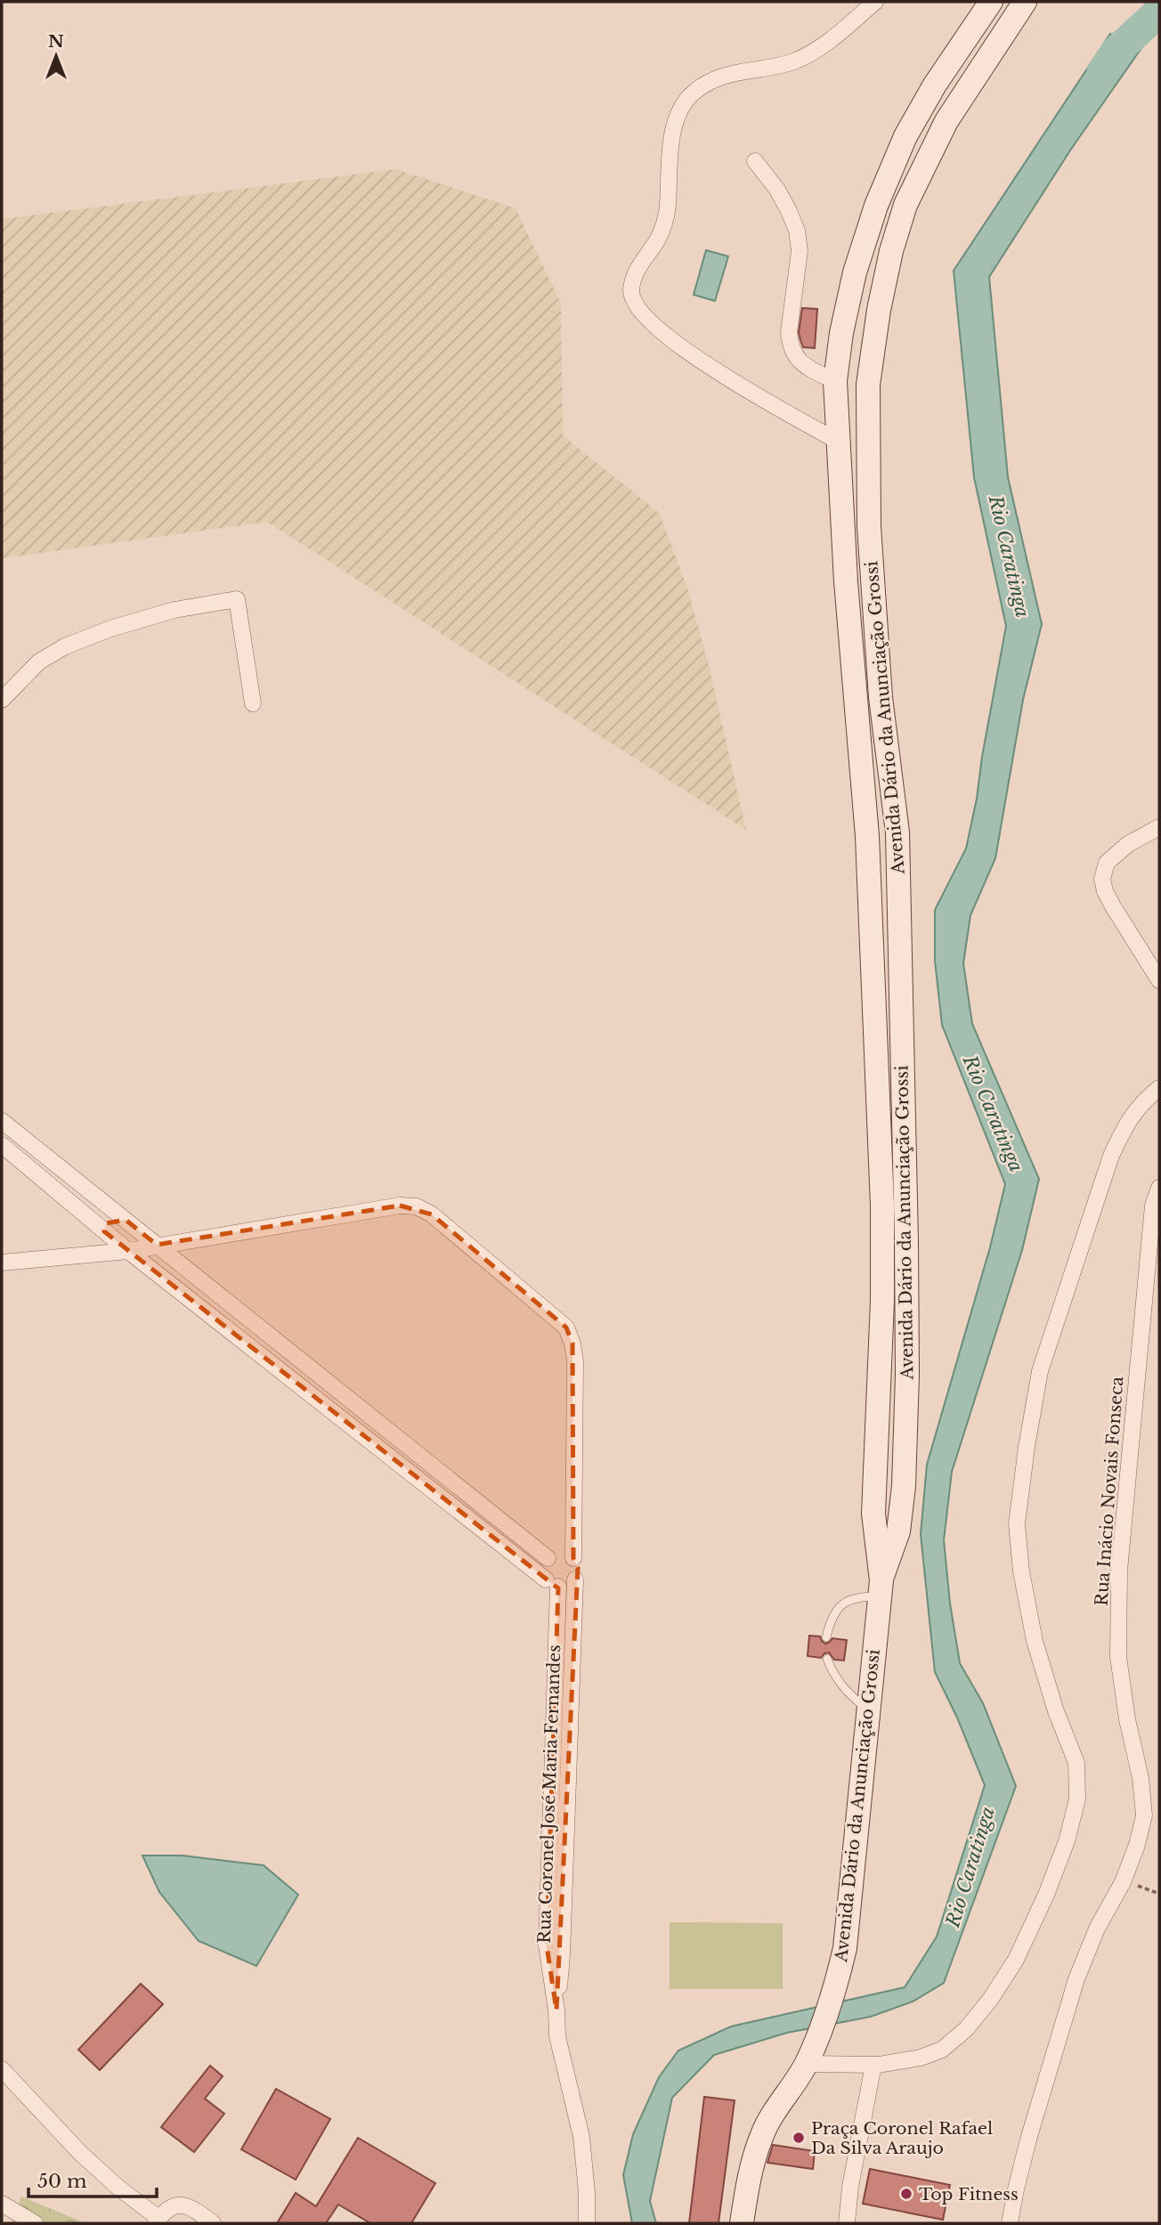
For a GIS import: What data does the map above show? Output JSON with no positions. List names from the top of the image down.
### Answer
{
  "streets": {
    "main road": ["Avenida Dário da Anunciação Grossi"],
    "street": ["Rua Inácio Novais Fonseca", "Rua Coronel José Maria Fernandes"]
  },
  "water": ["Rio Caratinga"],
  "places": ["Praça Coronel Rafael Da Silva Araujo", "Top Fitness"],
  "scale_bar": "50 m",
  "north": "top"
}
